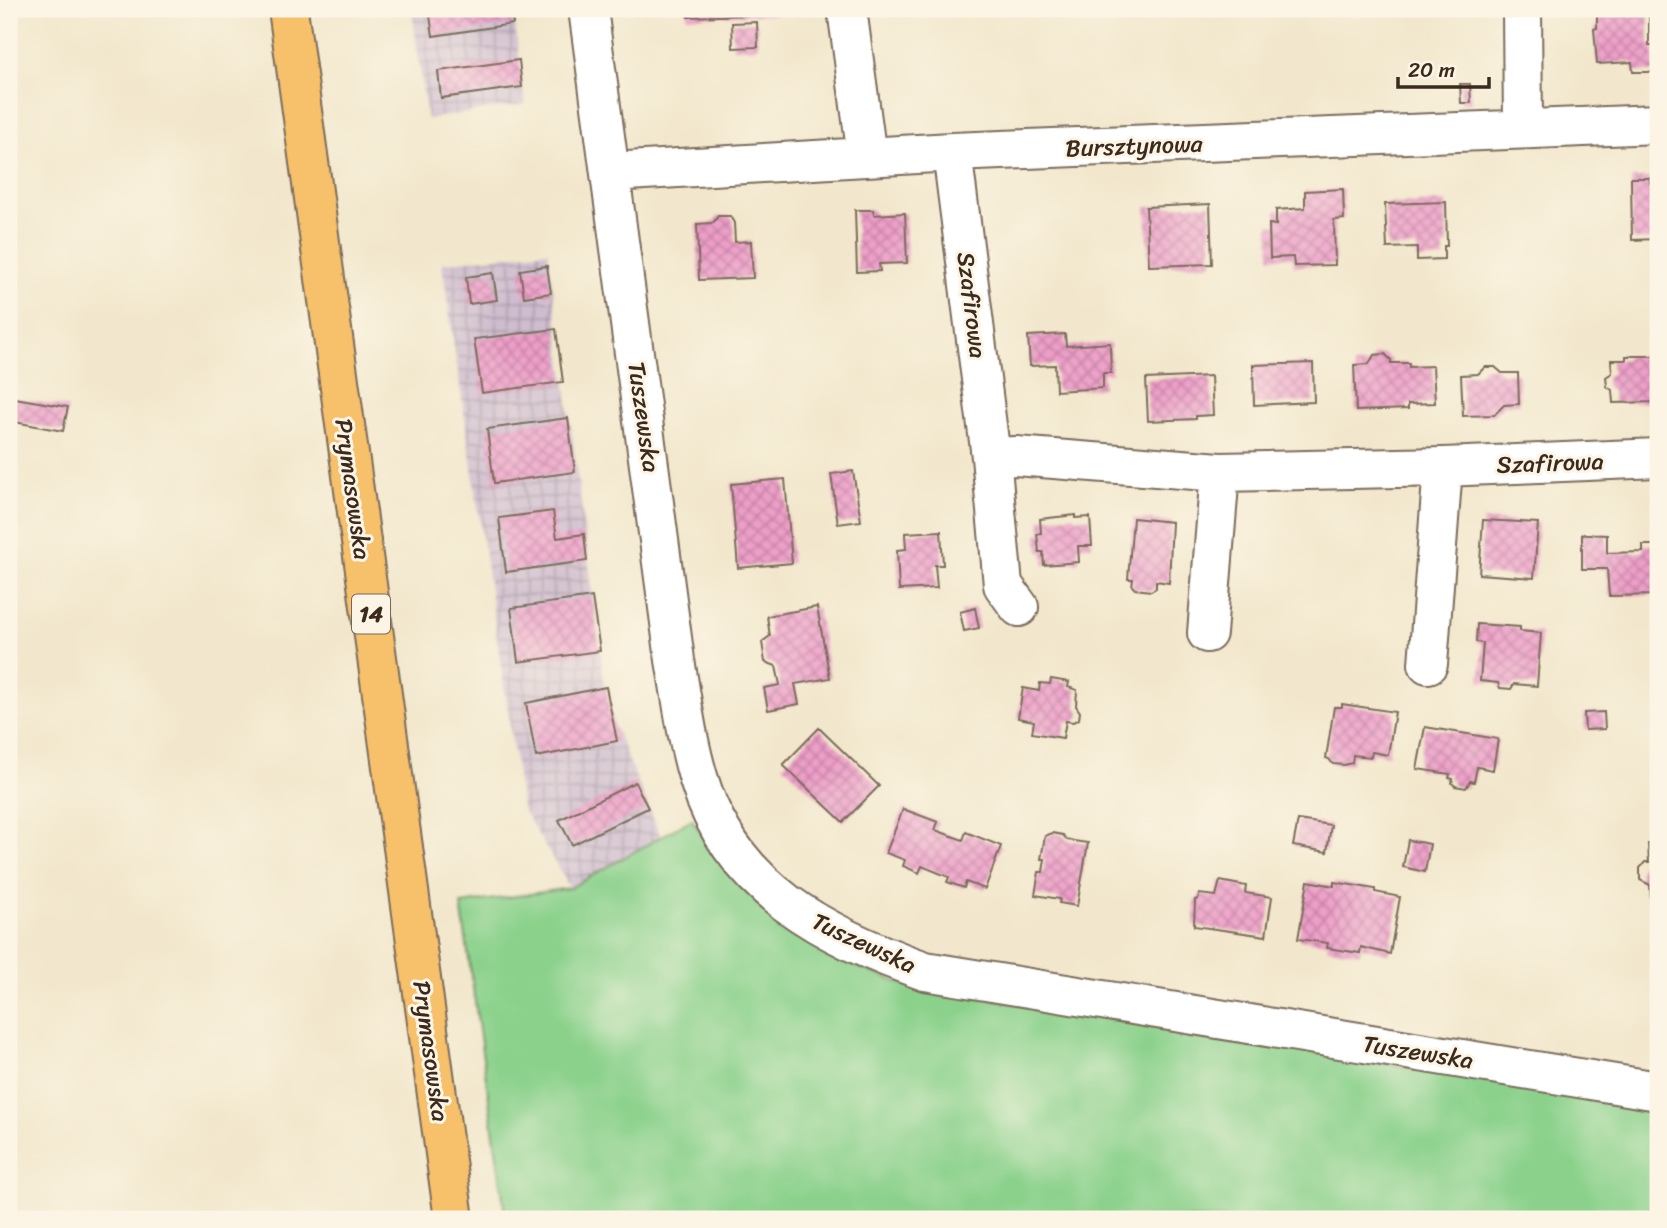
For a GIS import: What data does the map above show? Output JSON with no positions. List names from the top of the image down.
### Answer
{
  "streets": {
    "main road": ["Prymasowska", "14"],
    "street": ["Bursztynowa", "Szafirowa", "Tuszewska"]
  },
  "crossings": [
    ["Bursztynowa", "Szafirowa"],
    ["Bursztynowa", "Tuszewska"]
  ],
  "scale_bar": "20 m"
}
